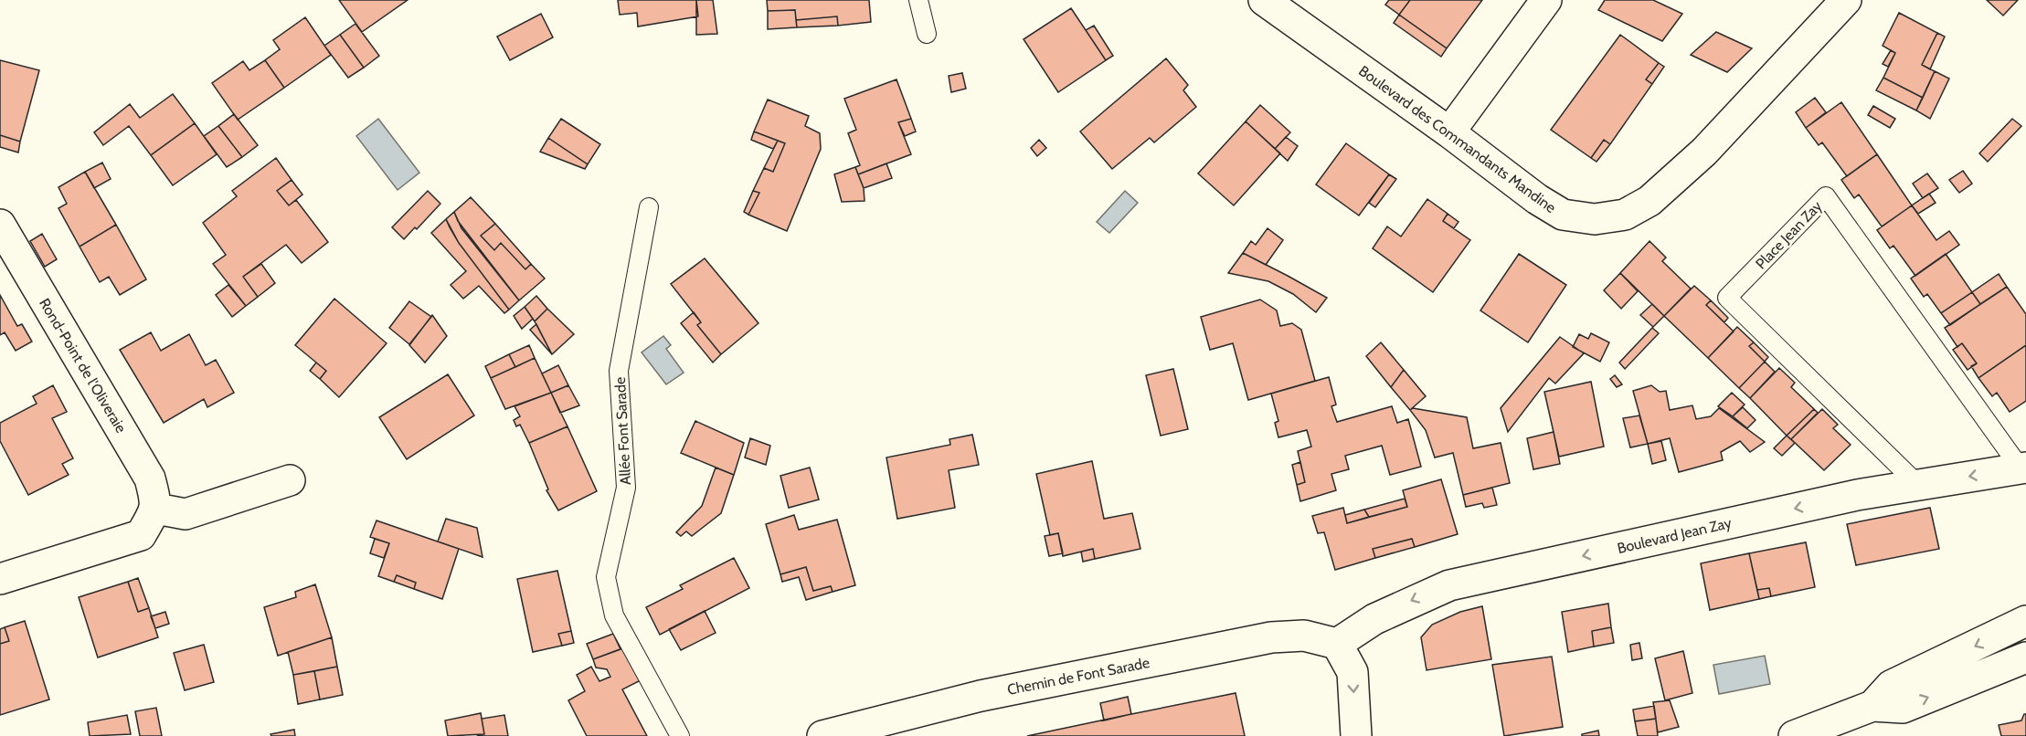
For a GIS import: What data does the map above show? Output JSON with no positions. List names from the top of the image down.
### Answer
{
  "streets": {
    "street": [
      "Boulevard des Commandants Mandine",
      "Rond-Point de l'Oliveraie",
      "Boulevard Jean Zay",
      "Chemin de Font Sarade"
    ],
    "lane": ["Place Jean Zay", "Allée Font Sarade"]
  },
  "crossings": [
    ["Place Jean Zay", "Boulevard Jean Zay"],
    ["Boulevard Jean Zay", "Chemin de Font Sarade"]
  ]
}
